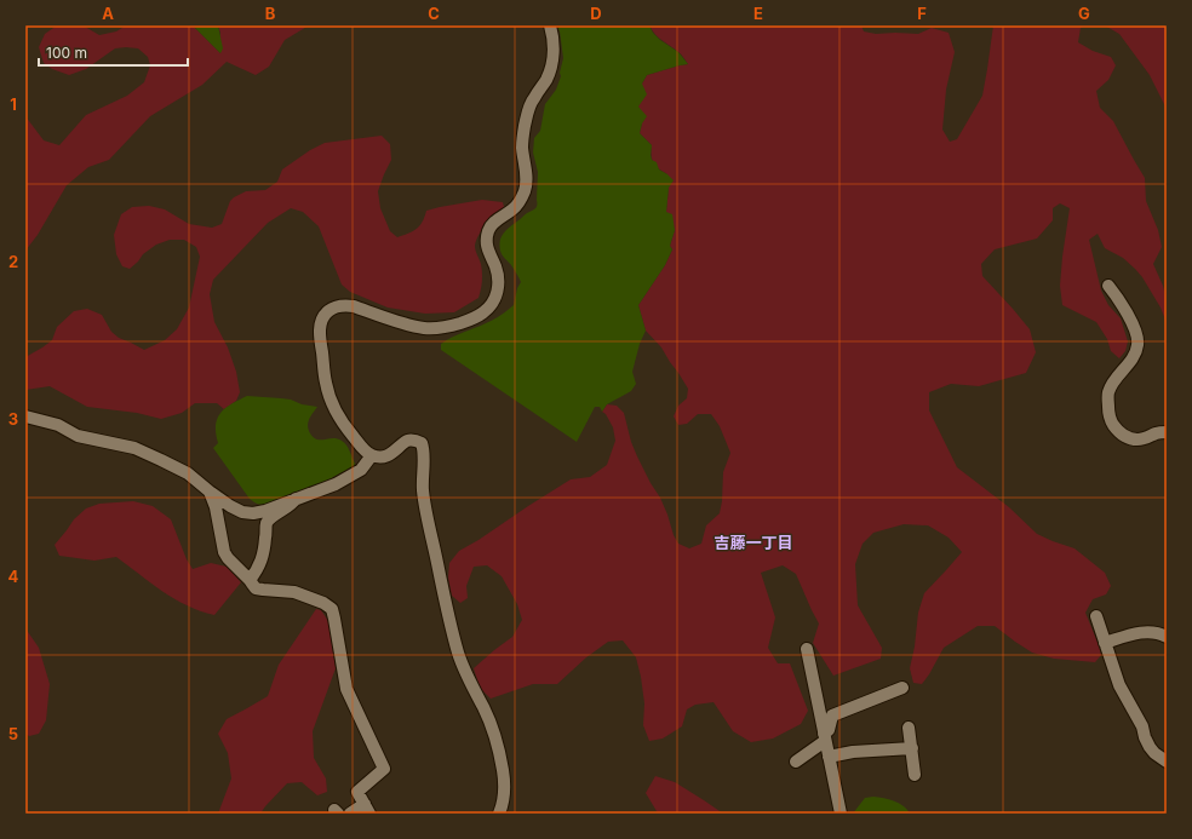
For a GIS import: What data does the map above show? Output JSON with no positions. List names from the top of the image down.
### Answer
{
  "districts": ["吉藤一丁目"],
  "scale_bar": "100 m",
  "grid": {
    "columns": [
      "A",
      "B",
      "C",
      "D",
      "E",
      "F",
      "G"
    ],
    "rows": [
      "1",
      "2",
      "3",
      "4",
      "5"
    ]
  }
}
